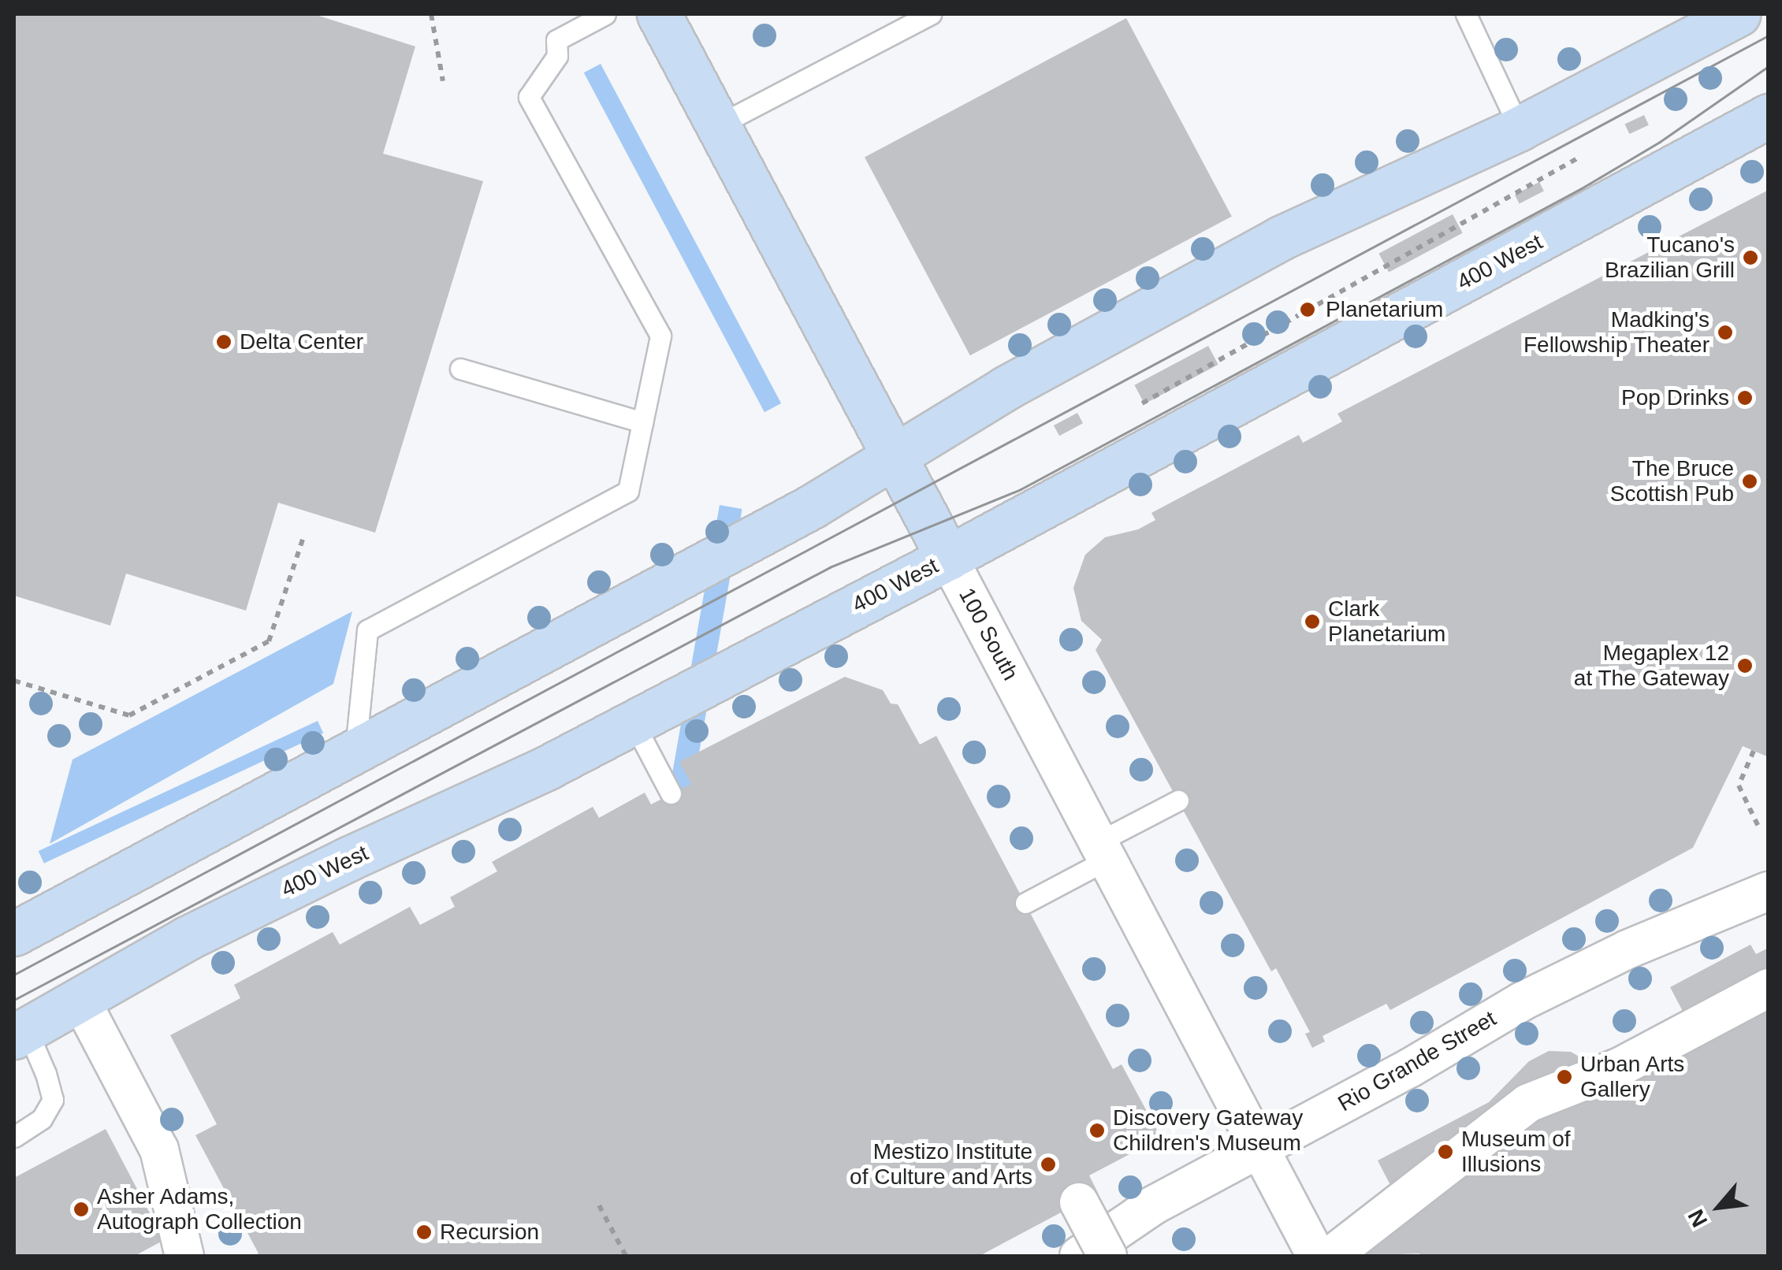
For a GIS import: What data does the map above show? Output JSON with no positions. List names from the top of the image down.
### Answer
{
  "streets": {
    "street": ["400 West", "100 South", "Rio Grande Street"]
  },
  "crossings": [
    ["400 West", "100 South"],
    ["100 South", "Rio Grande Street"]
  ],
  "places": [
    "Tucano's Brazilian Grill",
    "Planetarium",
    "Madking's Fellowship Theater",
    "Delta Center",
    "Pop Drinks",
    "The Bruce Scottish Pub",
    "Clark Planetarium",
    "Megaplex 12 at The Gateway",
    "Urban Arts Gallery",
    "Discovery Gateway Children's Museum",
    "Museum of Illusions",
    "Mestizo Institute of Culture and Arts",
    "Asher Adams, Autograph Collection",
    "Recursion"
  ],
  "north": "bottom left"
}
